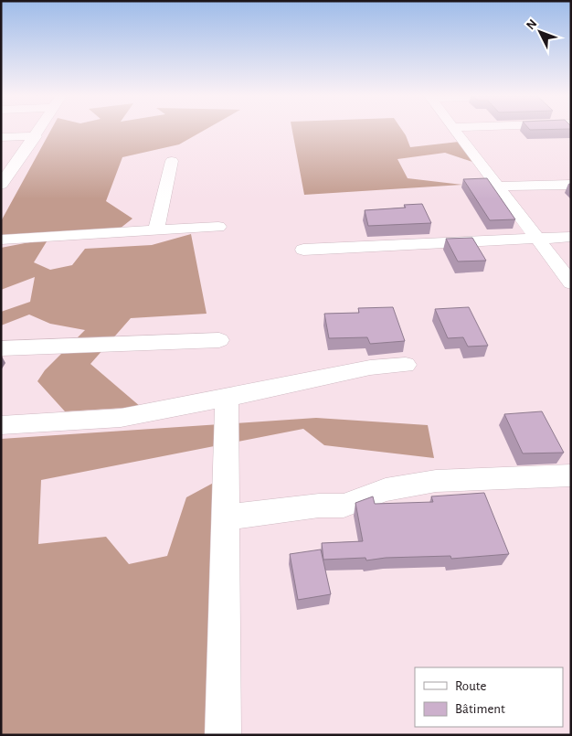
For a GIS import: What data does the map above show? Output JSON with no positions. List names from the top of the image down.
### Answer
{
  "legend": ["Route", "Bâtiment"],
  "north": "top left"
}
